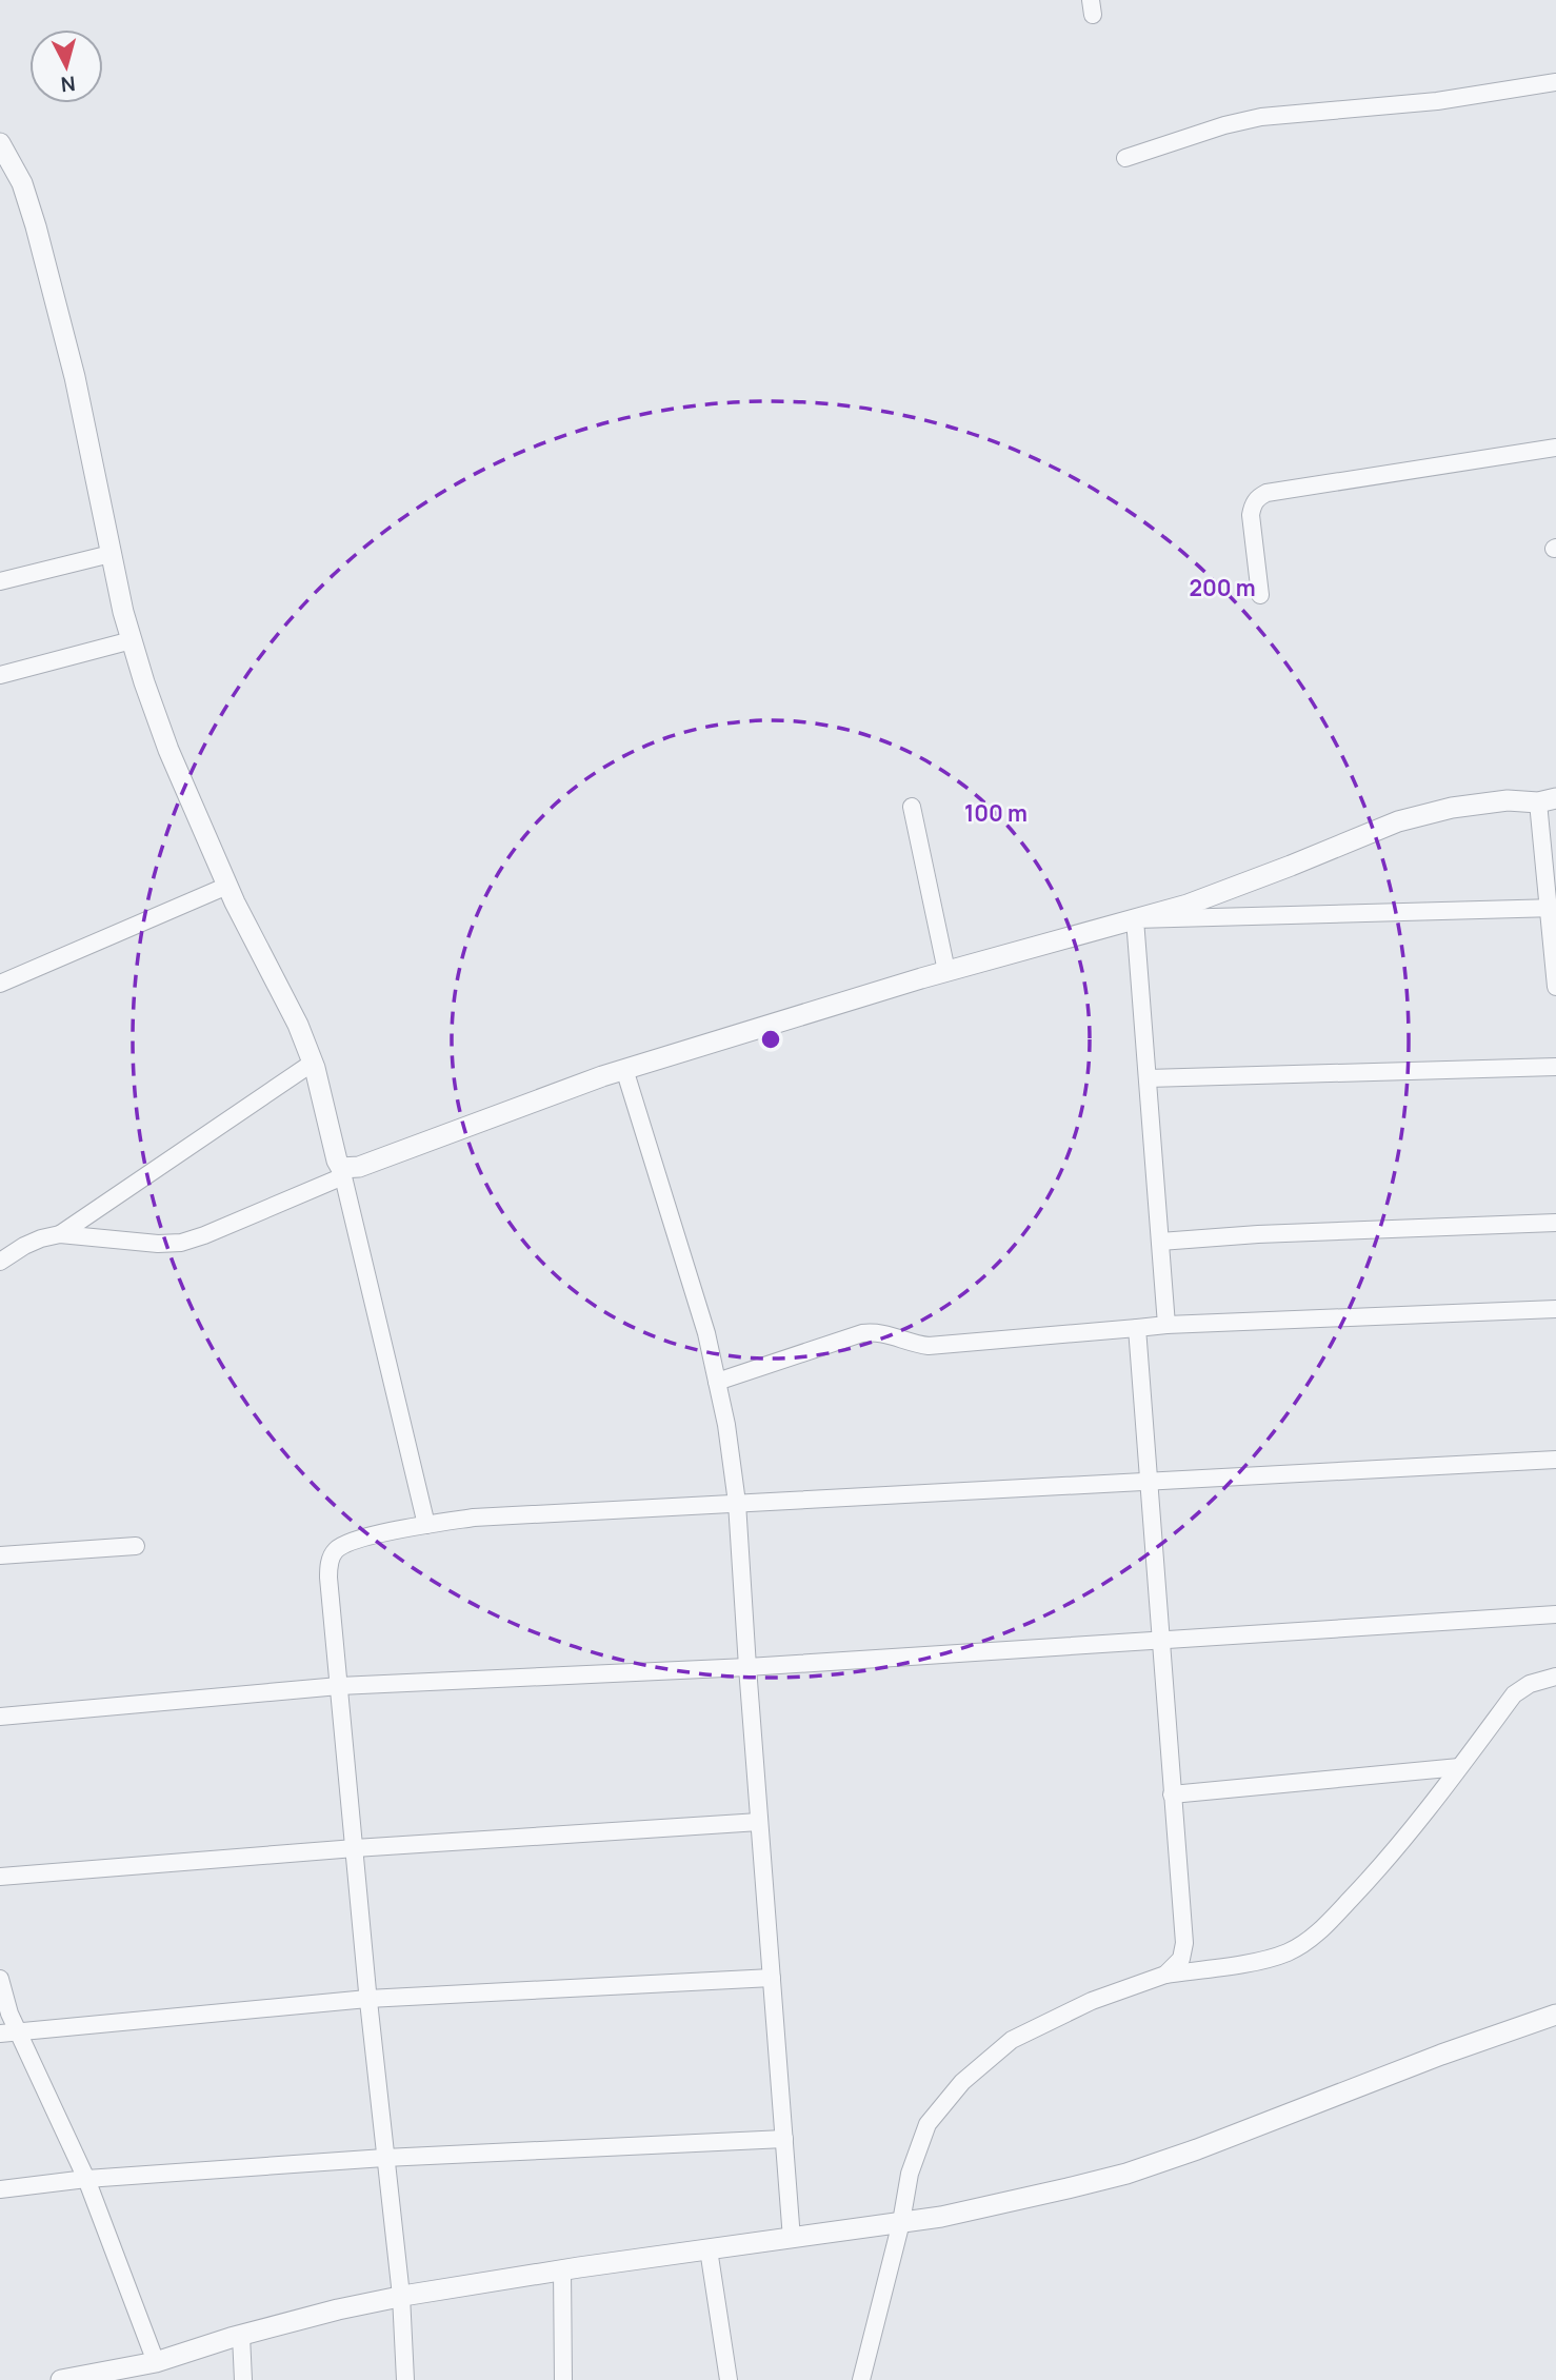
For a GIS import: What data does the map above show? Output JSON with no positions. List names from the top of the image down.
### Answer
{
  "north": "bottom",
  "rings": ["200 m", "100 m"]
}
